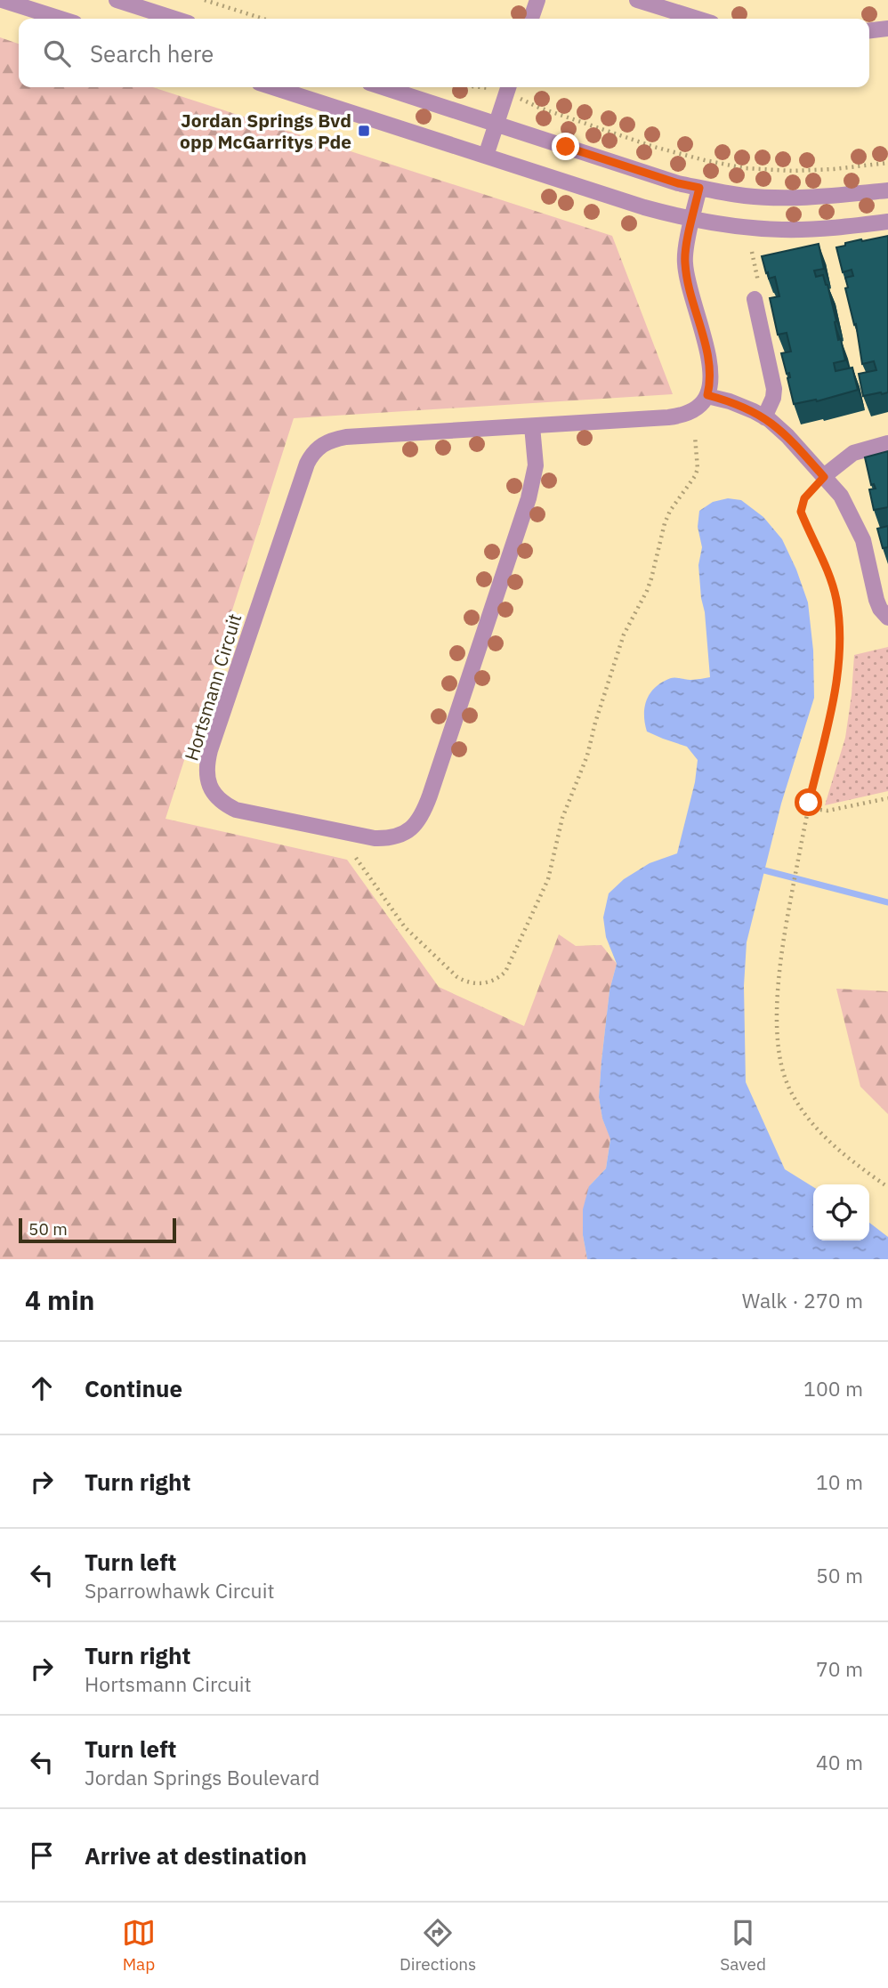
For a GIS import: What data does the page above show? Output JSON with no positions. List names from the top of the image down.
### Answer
{
  "streets": {
    "street": ["Hortsmann Circuit"]
  },
  "places": {
    "transit": ["Jordan Springs Bvd opp McGarritys Pde"]
  },
  "scale_bar": "50 m",
  "page": {
    "search": "Search here",
    "scale": "50 m",
    "heading": ["4 min", "Walk · 270 m"],
    "list": [
      ["Continue", "100 m"],
      ["Turn right", "10 m"],
      ["Turn left", "Sparrowhawk Circuit", "50 m"],
      ["Turn right", "Hortsmann Circuit", "70 m"],
      ["Turn left", "Jordan Springs Boulevard", "40 m"],
      "Arrive at destination"
    ],
    "nav": ["Map", "Directions", "Saved"]
  }
}
